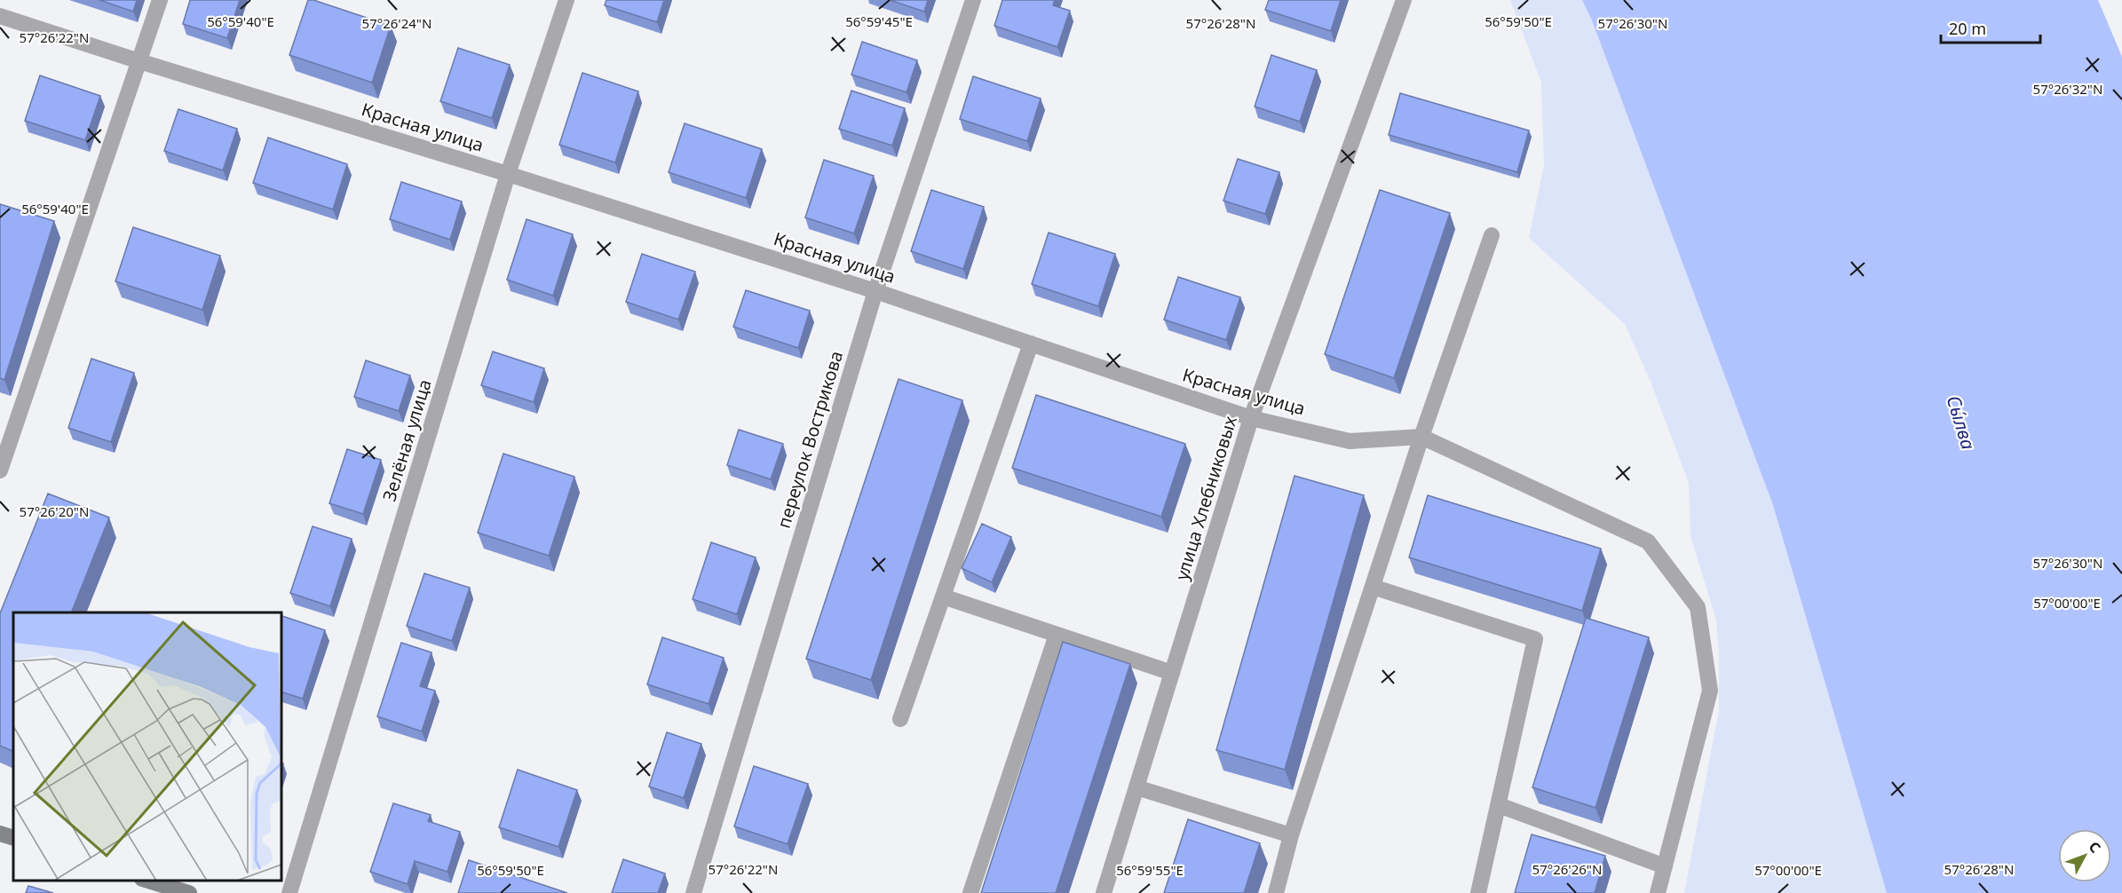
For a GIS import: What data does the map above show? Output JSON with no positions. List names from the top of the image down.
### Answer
{
  "streets": {
    "street": [
      "Красная улица",
      "переулок Вострикова",
      "Зелёная улица",
      "улица Хлебниковых"
    ]
  },
  "crossings": [
    ["Красная улица", "переулок Вострикова"],
    ["Красная улица", "Зелёная улица"],
    ["Красная улица", "улица Хлебниковых"]
  ],
  "water": ["Сы́лва"],
  "scale_bar": "20 m",
  "north": "top right",
  "coordinates": [
    "56°59'40\"E",
    "56°59'45\"E",
    "56°59'50\"E",
    "57°26'24\"N",
    "57°26'28\"N",
    "57°26'30\"N",
    "57°26'22\"N",
    "57°26'32\"N",
    "57°26'20\"N",
    "57°00'00\"E",
    "57°26'26\"N",
    "56°59'55\"E"
  ]
}
